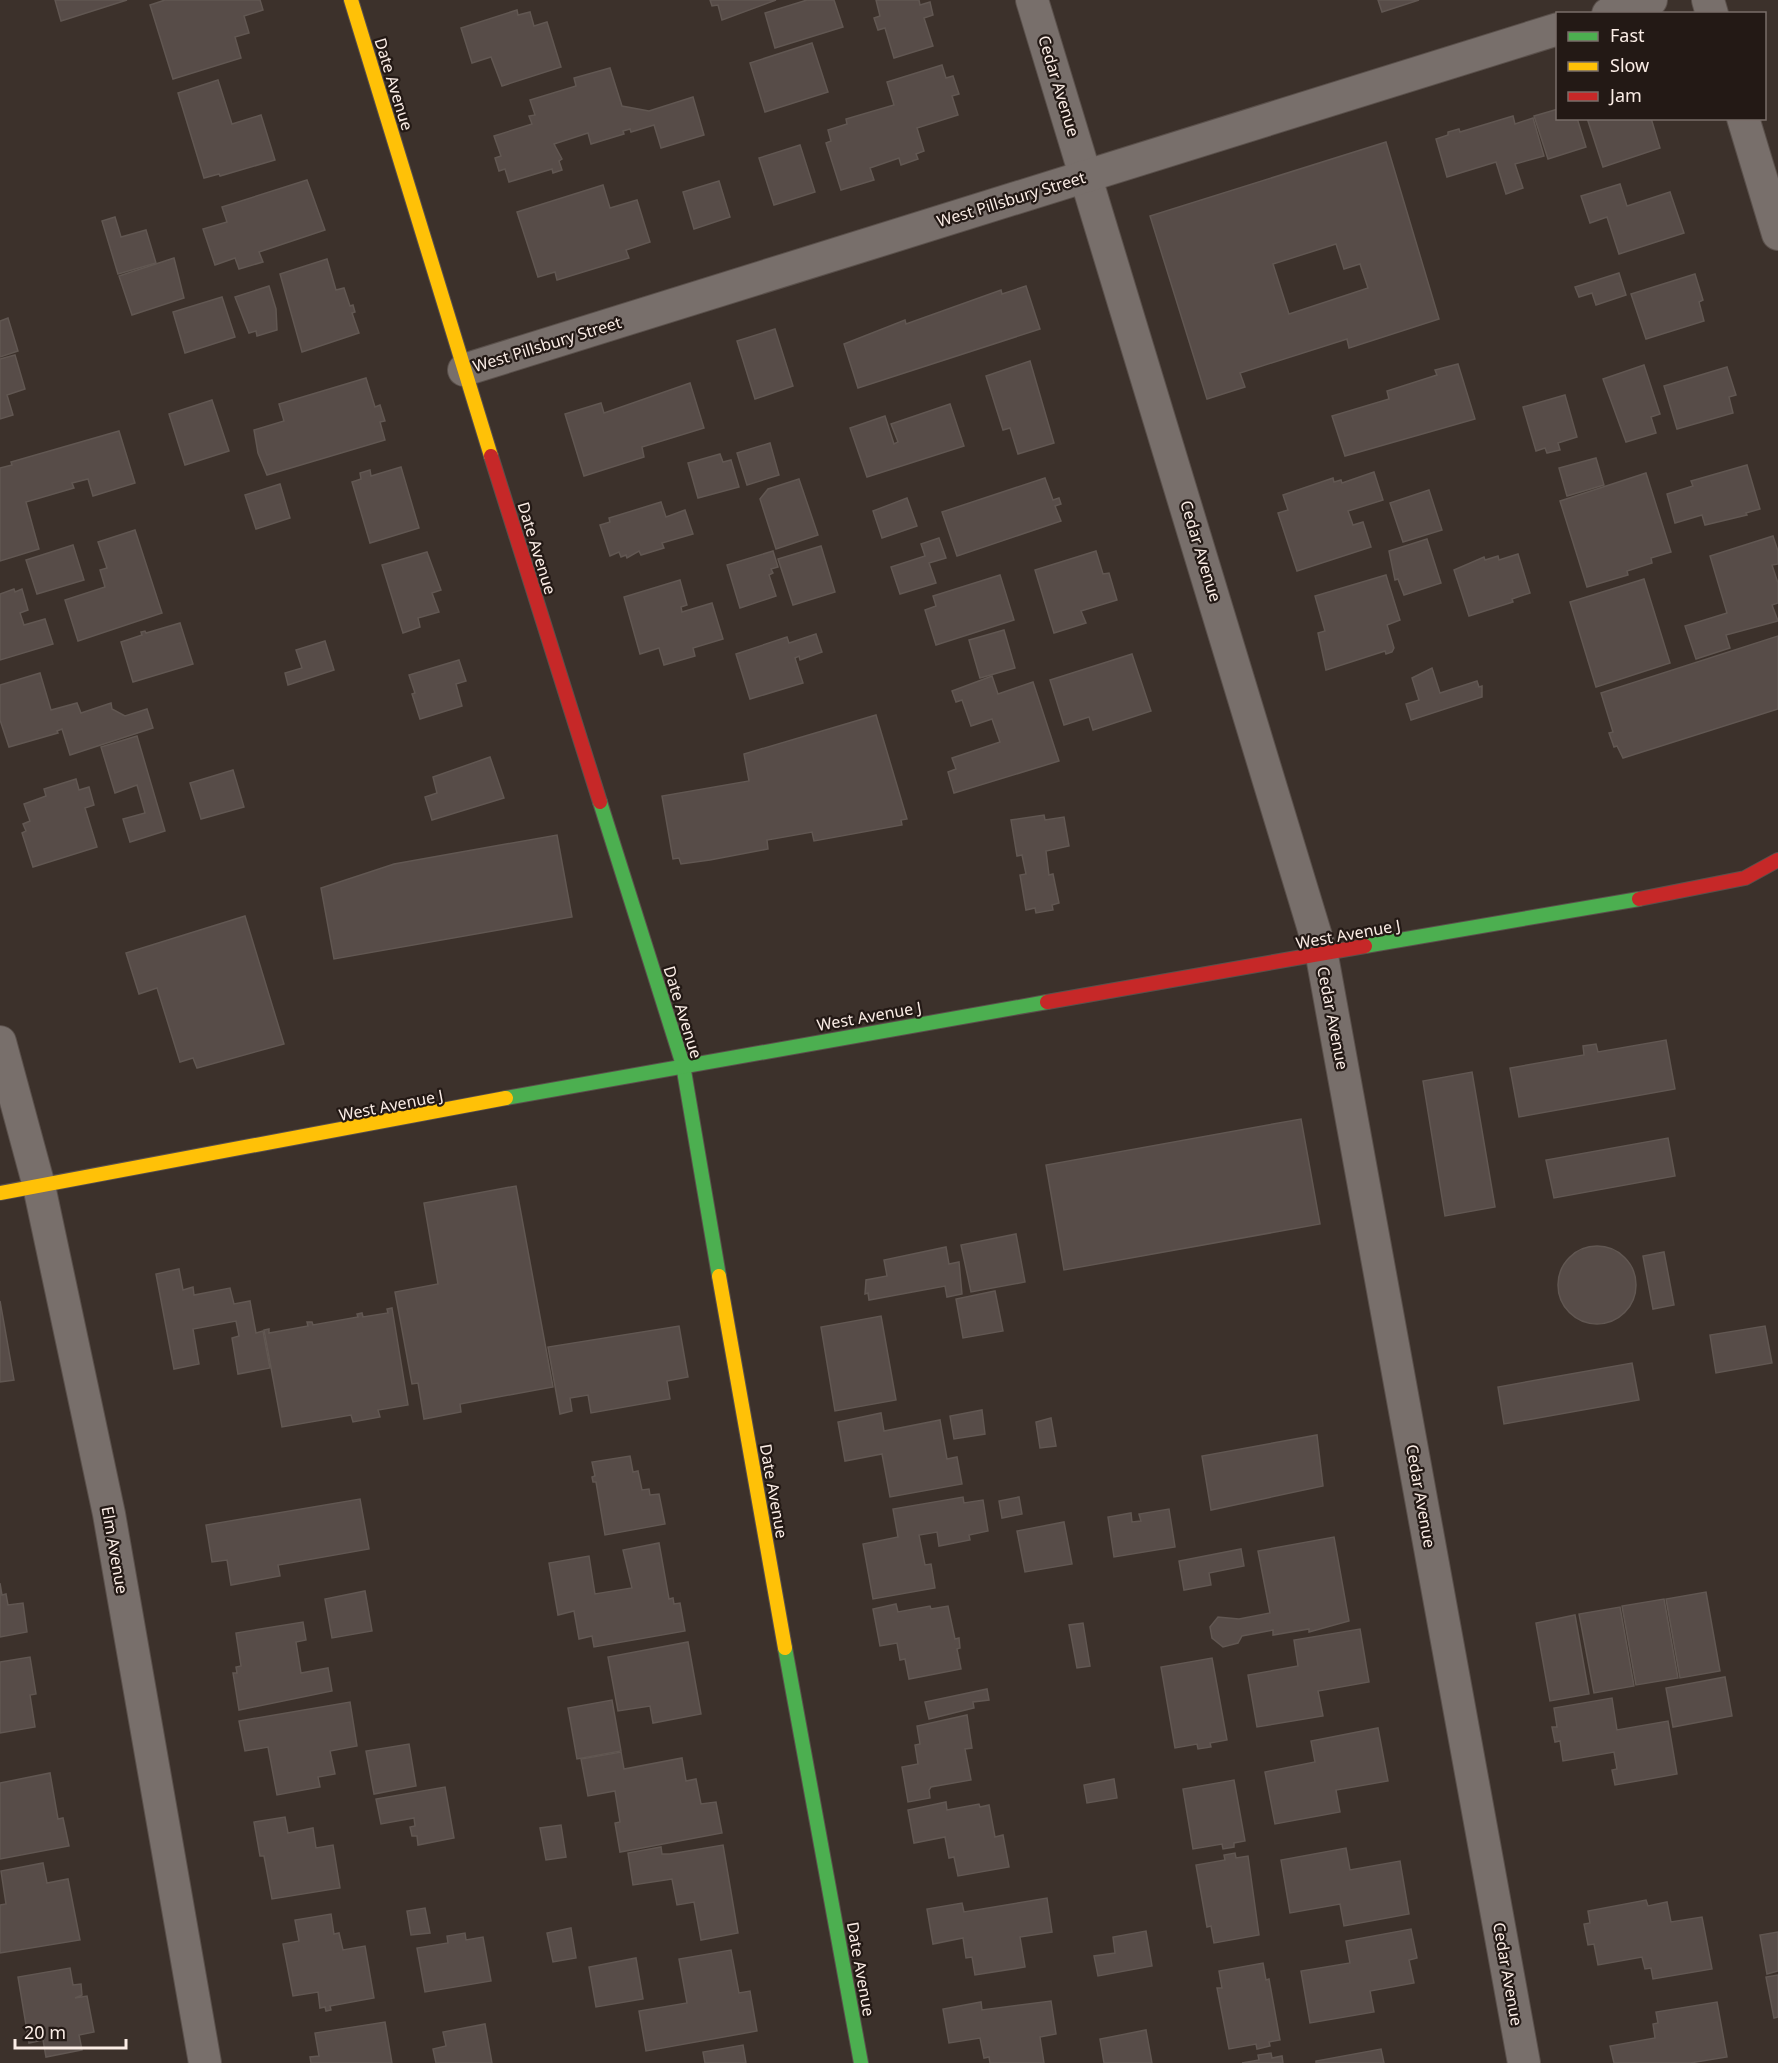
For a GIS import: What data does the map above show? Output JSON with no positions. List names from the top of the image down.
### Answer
{
  "streets": {
    "street": [
      "Date Avenue",
      "Cedar Avenue",
      "West Pillsbury Street",
      "West Avenue J",
      "Elm Avenue"
    ]
  },
  "crossings": [
    ["Date Avenue", "West Pillsbury Street"],
    ["Date Avenue", "West Avenue J"],
    ["Cedar Avenue", "West Pillsbury Street"],
    ["Cedar Avenue", "West Avenue J"],
    ["West Avenue J", "Elm Avenue"]
  ],
  "legend": ["Fast", "Slow", "Jam"],
  "scale_bar": "20 m"
}
